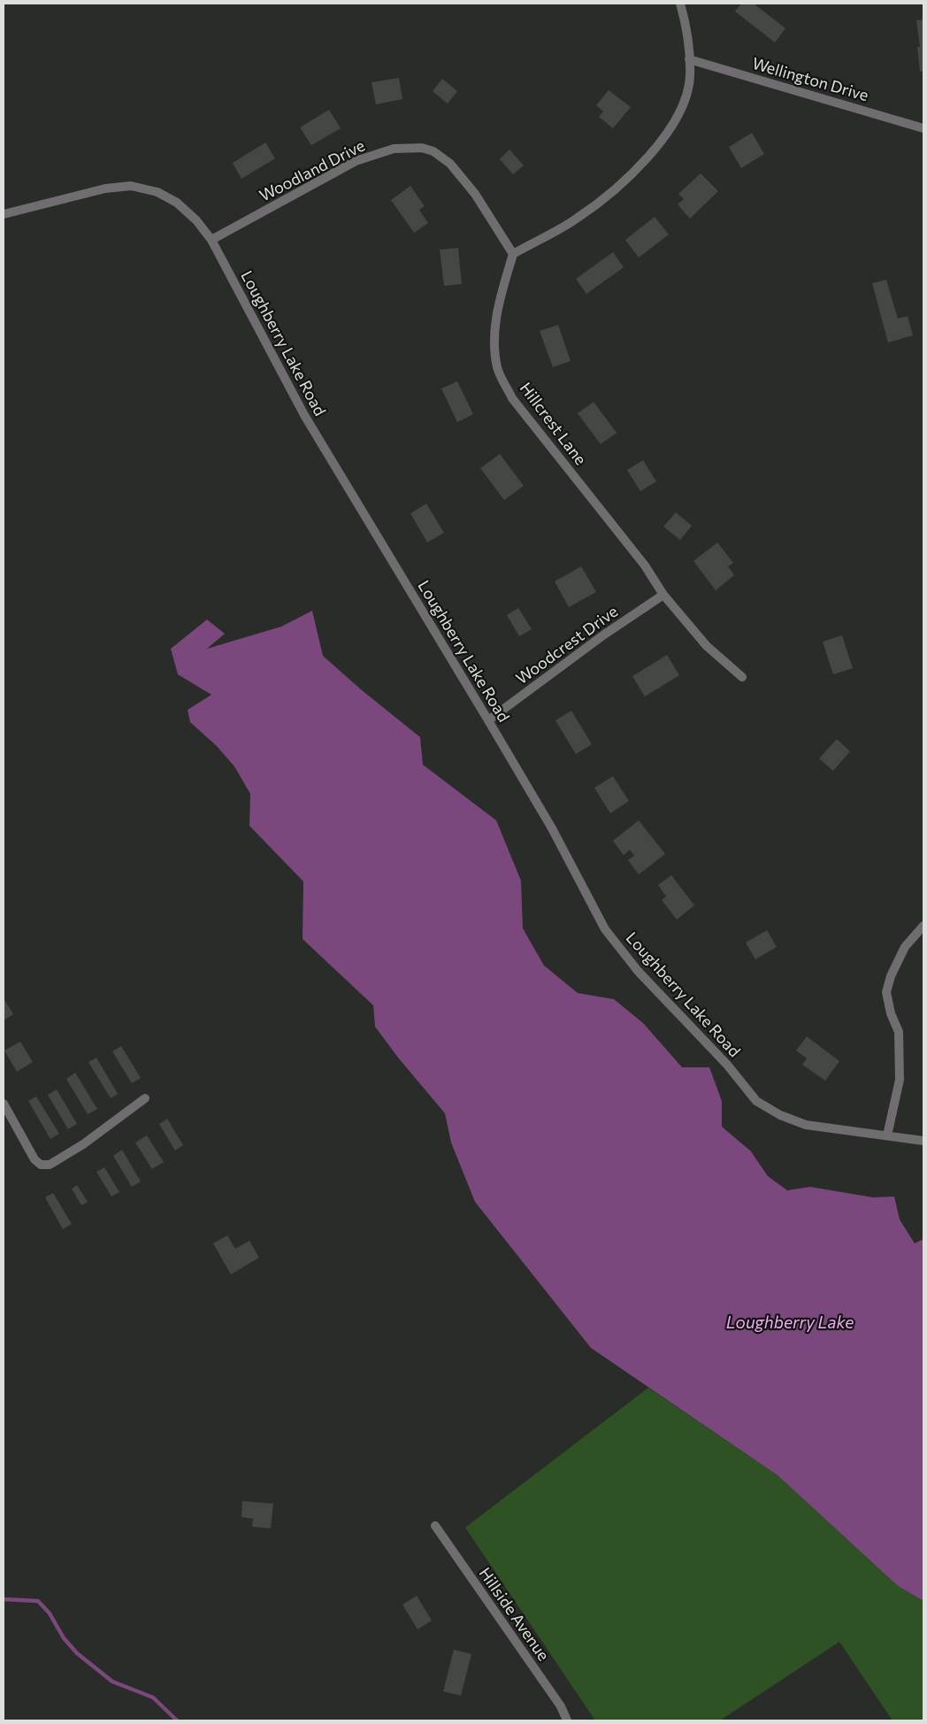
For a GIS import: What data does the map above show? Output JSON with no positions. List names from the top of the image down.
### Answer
{
  "streets": {
    "street": [
      "Wellington Drive",
      "Woodland Drive",
      "Loughberry Lake Road",
      "Hillcrest Lane",
      "Woodcrest Drive",
      "Hillside Avenue"
    ]
  },
  "crossings": [
    ["Woodland Drive", "Loughberry Lake Road"],
    ["Woodland Drive", "Hillcrest Lane"],
    ["Loughberry Lake Road", "Woodcrest Drive"],
    ["Hillcrest Lane", "Woodcrest Drive"]
  ],
  "water": ["Loughberry Lake"]
}
